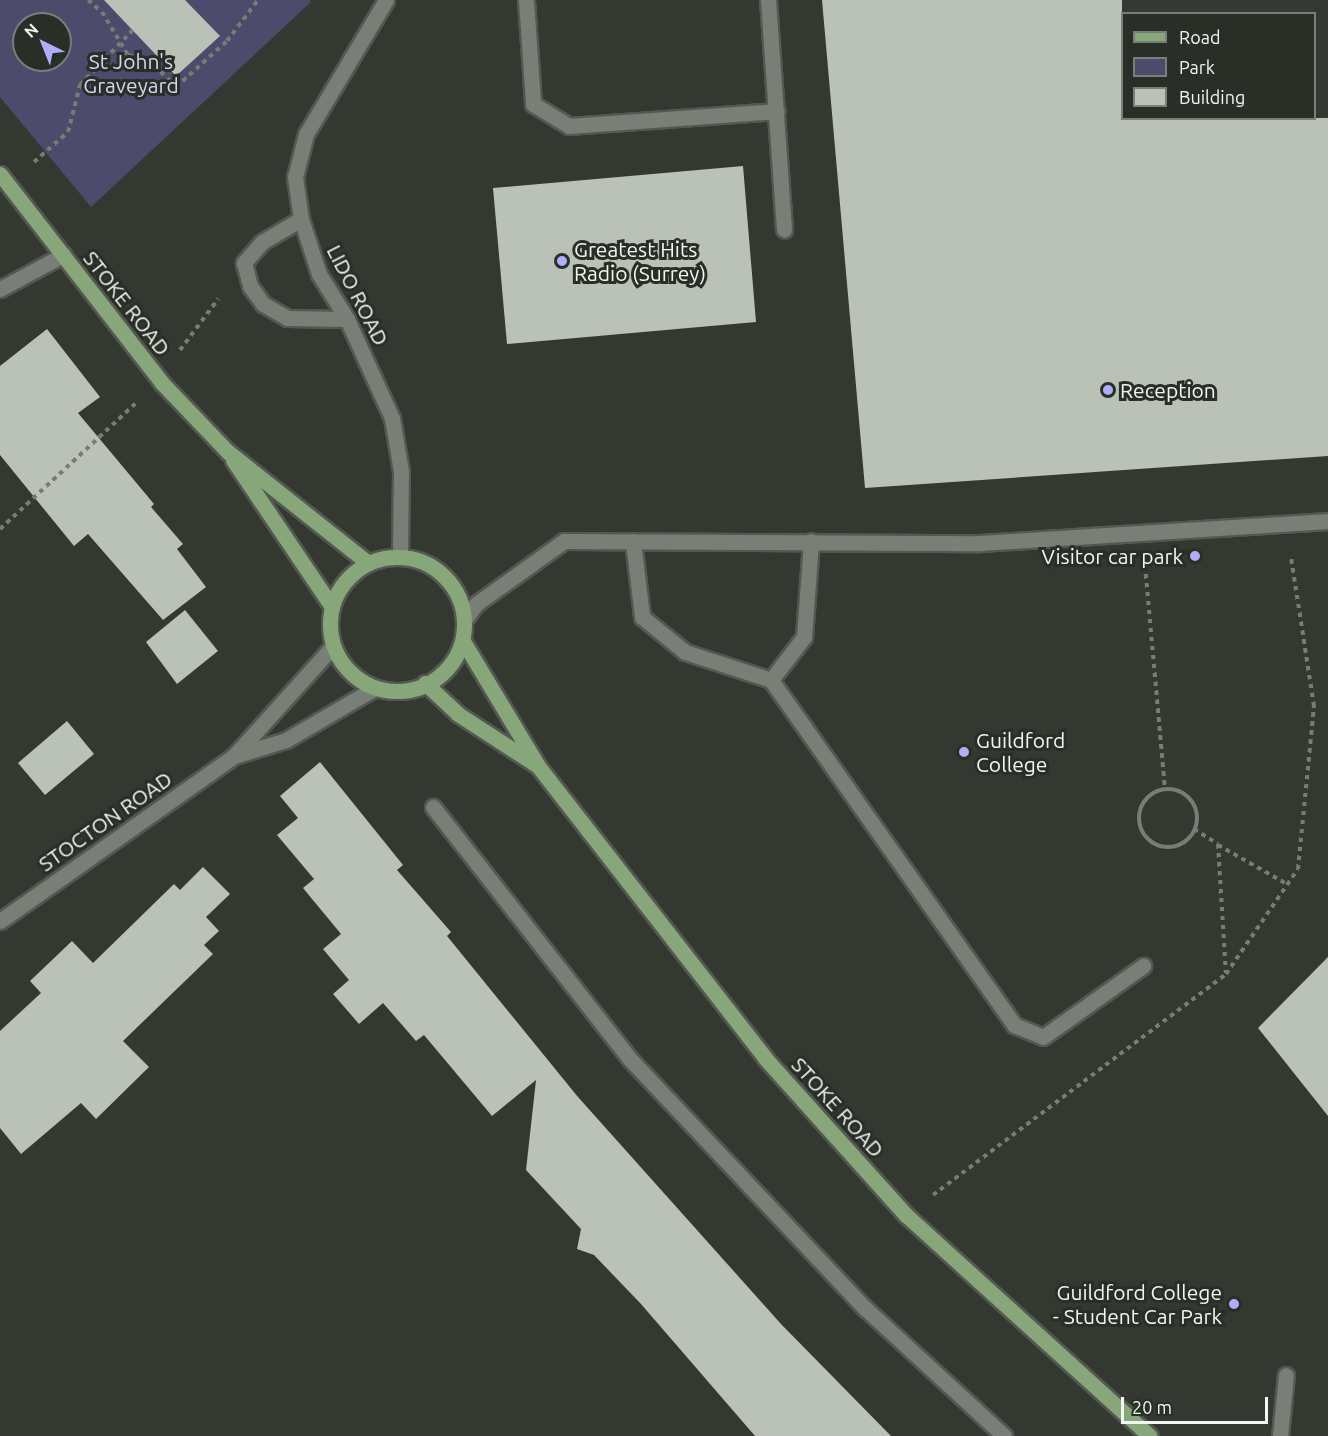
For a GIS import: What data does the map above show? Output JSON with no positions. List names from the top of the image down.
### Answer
{
  "streets": {
    "main road": ["STOKE ROAD"],
    "street": ["LIDO ROAD", "STOCTON ROAD"]
  },
  "crossings": [
    ["LIDO ROAD", "STOKE ROAD"],
    ["LIDO ROAD", "STOCTON ROAD"],
    ["STOKE ROAD", "STOCTON ROAD"]
  ],
  "parks": ["St John's Graveyard"],
  "places": [
    "Greatest Hits Radio (Surrey)",
    "Reception",
    "Visitor car park",
    "Guildford College",
    "Guildford College - Student Car Park"
  ],
  "legend": ["Road", "Park", "Building"],
  "scale_bar": "20 m",
  "north": "top left"
}
